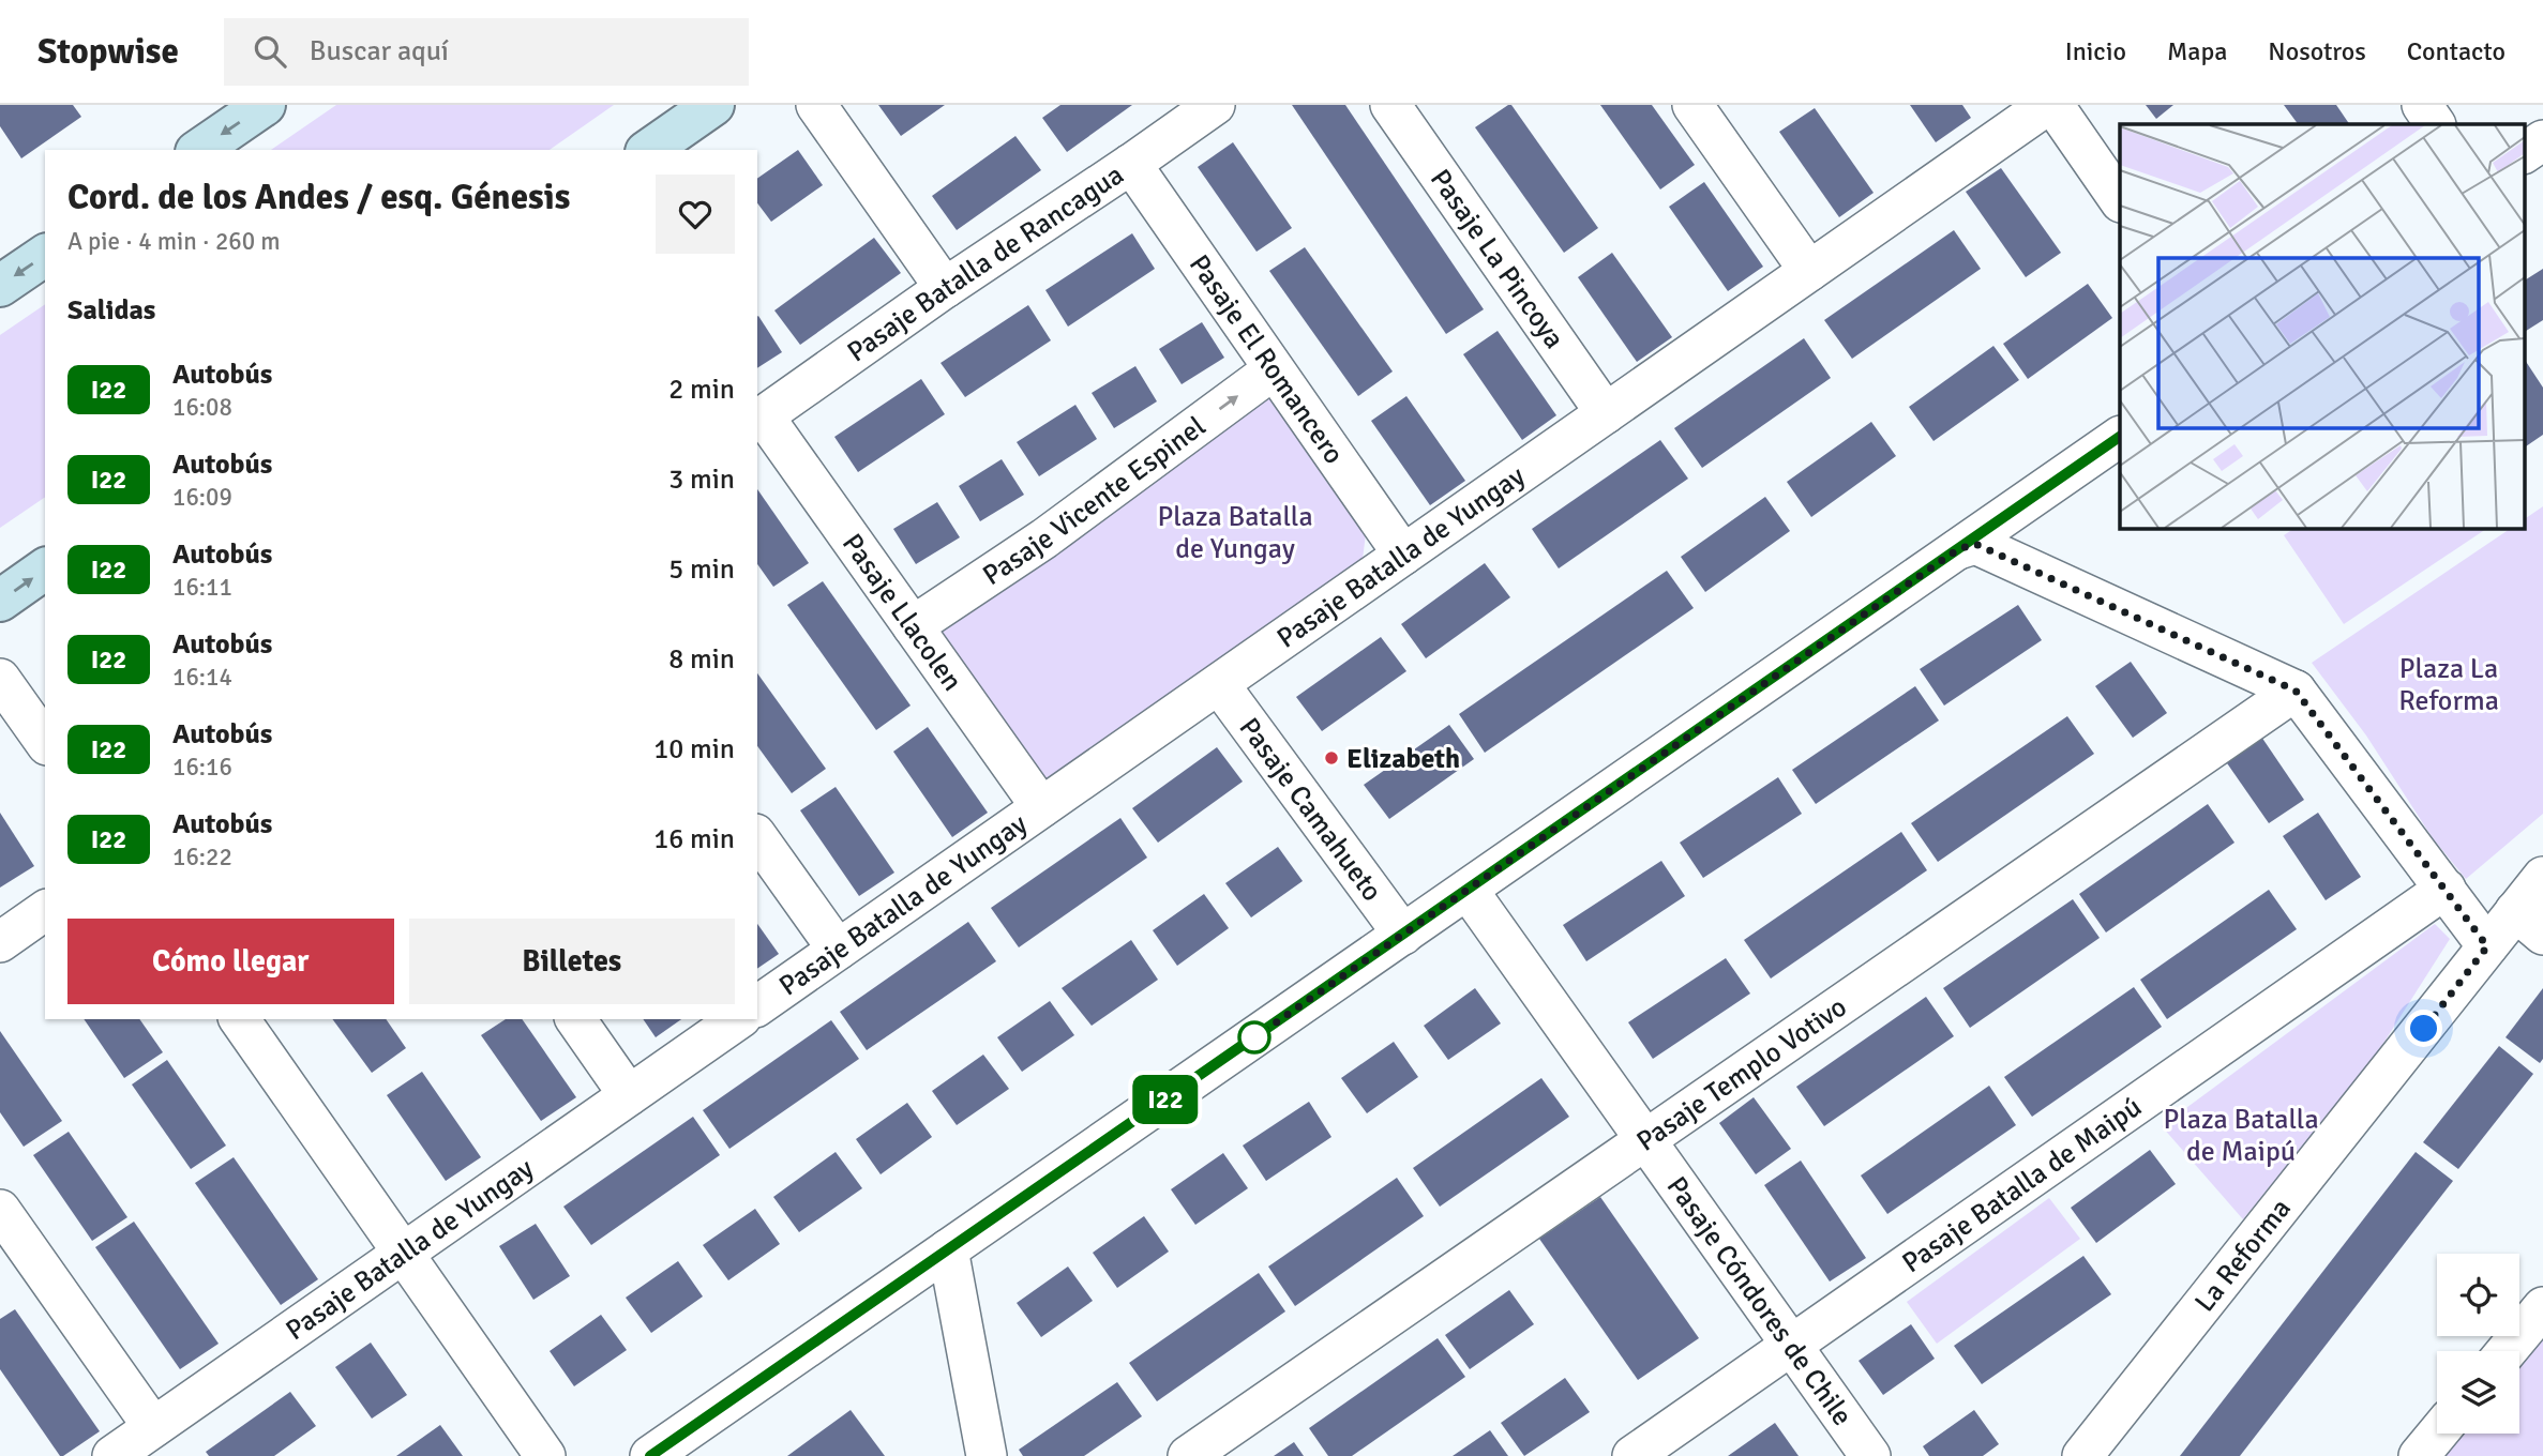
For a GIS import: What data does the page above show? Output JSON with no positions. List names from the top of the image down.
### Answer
{
  "streets": {
    "street": [
      "Pasaje La Pincoya",
      "Pasaje Batalla de Rancagua",
      "Pasaje El Romancero",
      "Pasaje Vicente Espinel",
      "Pasaje Batalla de Yungay",
      "Pasaje Llacolen",
      "Pasaje Camahueto",
      "Pasaje Templo Votivo",
      "Pasaje Batalla de Maipú",
      "La Reforma",
      "Pasaje Cóndores de Chile"
    ]
  },
  "crossings": [
    ["Pasaje La Pincoya", "Pasaje Batalla de Yungay"],
    ["Pasaje Batalla de Rancagua", "Pasaje El Romancero"],
    ["Pasaje Batalla de Rancagua", "Pasaje Llacolen"],
    ["Pasaje El Romancero", "Pasaje Vicente Espinel"],
    ["Pasaje El Romancero", "Pasaje Batalla de Yungay"],
    ["Pasaje Vicente Espinel", "Pasaje Llacolen"],
    ["Pasaje Batalla de Yungay", "Pasaje Llacolen"],
    ["Pasaje Batalla de Yungay", "Pasaje Camahueto"],
    ["Pasaje Templo Votivo", "Pasaje Cóndores de Chile"],
    ["Pasaje Batalla de Maipú", "Pasaje Cóndores de Chile"]
  ],
  "one_way": ["Pasaje Vicente Espinel"],
  "parks": ["Plaza Batalla de Yungay", "Plaza La Reforma", "Plaza Batalla de Maipú"],
  "places": ["Elizabeth"],
  "lines": ["bus line I22"],
  "page": {
    "header": "Stopwise",
    "search": "Buscar aquí",
    "nav": [
      "Inicio",
      "Mapa",
      "Nosotros",
      "Contacto"
    ],
    "on_map": "I22",
    "heading": [
      ["Cord. de los Andes / esq. Génesis", "A pie · 4 min · 260 m"],
      "Salidas"
    ],
    "list": [
      {
        "mark": "I22",
        "name": "Autobús",
        "note": "16:08",
        "value": "2 min"
      },
      {
        "mark": "I22",
        "name": "Autobús",
        "note": "16:09",
        "value": "3 min"
      },
      {
        "mark": "I22",
        "name": "Autobús",
        "note": "16:11",
        "value": "5 min"
      },
      {
        "mark": "I22",
        "name": "Autobús",
        "note": "16:14",
        "value": "8 min"
      },
      {
        "mark": "I22",
        "name": "Autobús",
        "note": "16:16",
        "value": "10 min"
      },
      {
        "mark": "I22",
        "name": "Autobús",
        "note": "16:22",
        "value": "16 min"
      }
    ],
    "buttons": ["Cómo llegar", "Billetes"]
  }
}
